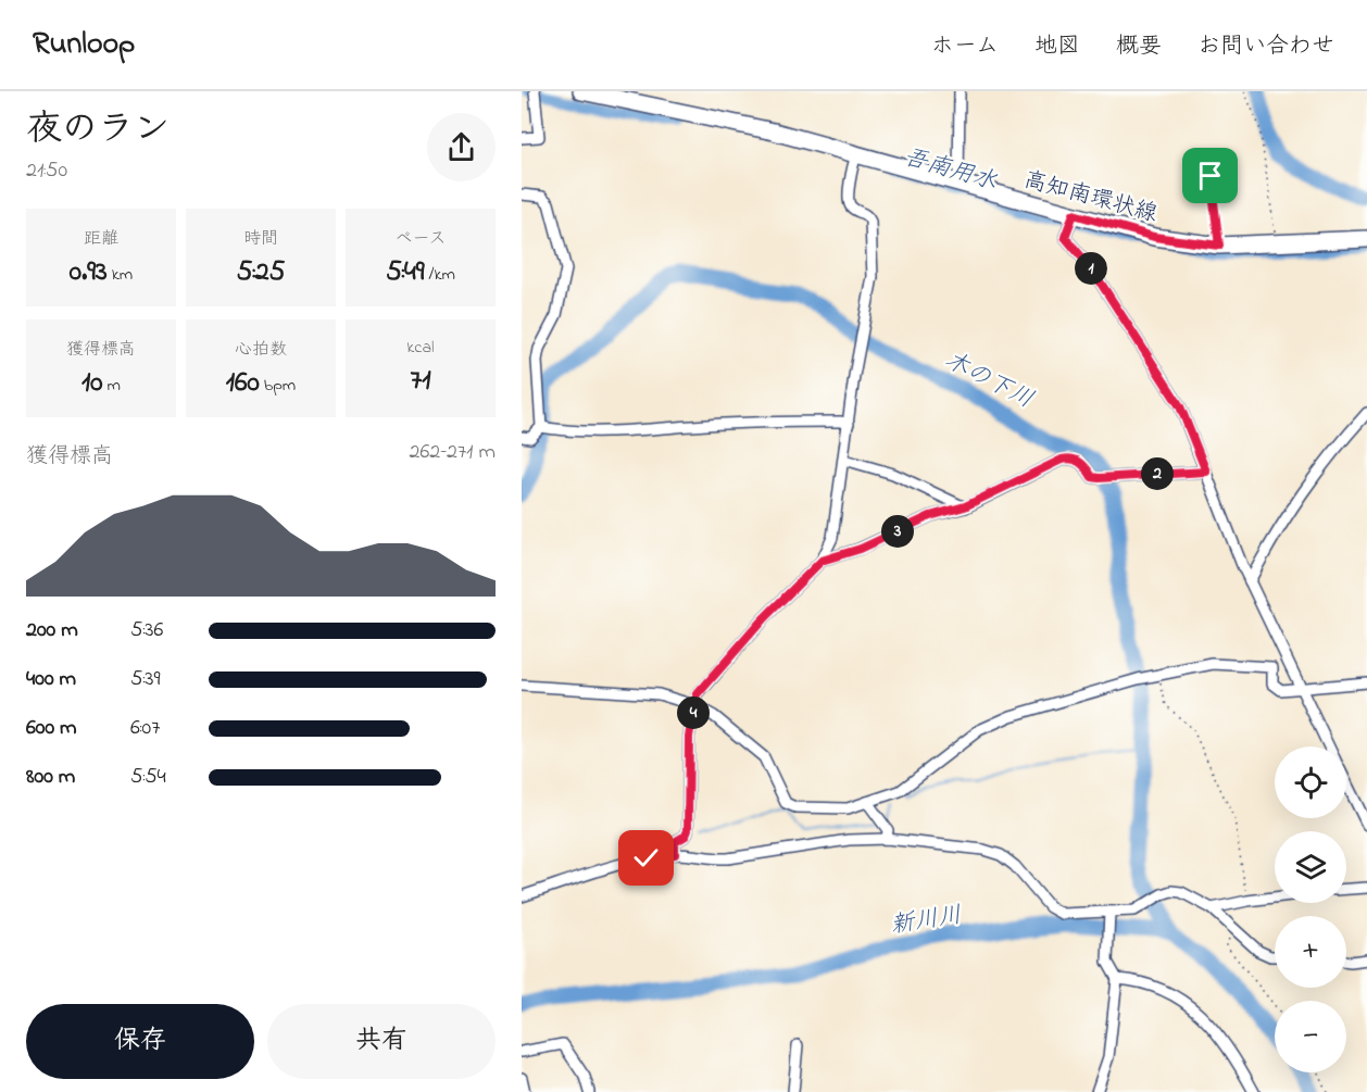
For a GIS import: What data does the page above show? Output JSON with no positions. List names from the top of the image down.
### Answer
{
  "streets": {
    "main road": ["高知南環状線"]
  },
  "water": ["吾南用水", "木の下川", "新川川"],
  "page": {
    "header": "Runloop",
    "nav": [
      "ホーム",
      "地図",
      "概要",
      "お問い合わせ"
    ],
    "heading": ["夜のラン", "21:50"],
    "stats": [
      ["距離", "0.93 km"],
      ["時間", "5:25"],
      ["ペース", "5:49 /km"],
      ["獲得標高", "10 m"],
      ["心拍数", "160 bpm"],
      ["kcal", "71"]
    ],
    "pins": [
      "1",
      "2",
      "3",
      "4"
    ],
    "chart": ["獲得標高", "262–271 m"],
    "list": [
      {
        "name": "200 m",
        "note": "5:36"
      },
      {
        "name": "400 m",
        "note": "5:39"
      },
      {
        "name": "600 m",
        "note": "6:07"
      },
      {
        "name": "800 m",
        "note": "5:54"
      }
    ],
    "map_buttons": ["+", "−"],
    "buttons": ["保存", "共有"]
  }
}
